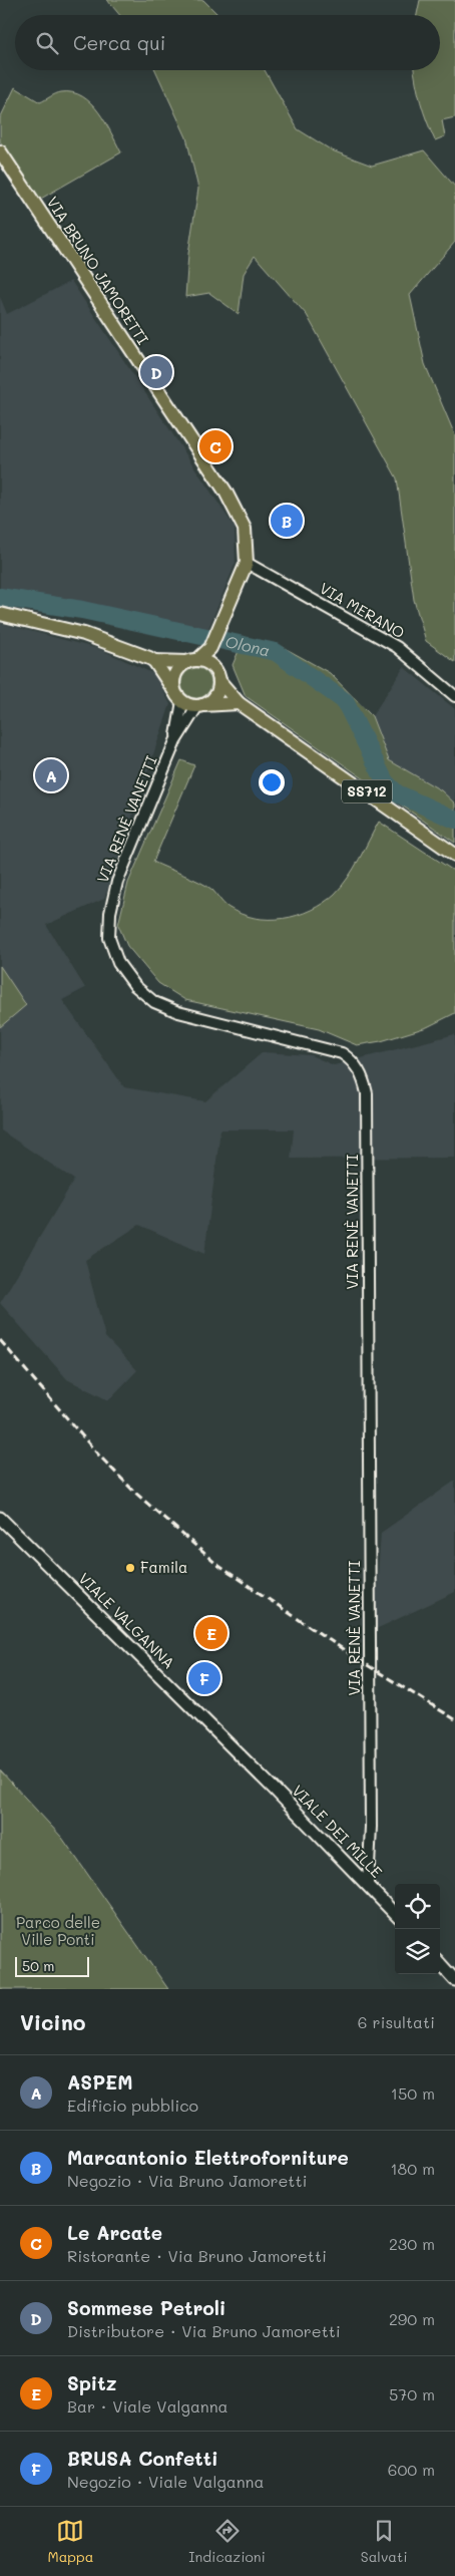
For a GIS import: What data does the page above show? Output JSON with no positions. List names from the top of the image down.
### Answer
{
  "streets": {
    "main road": [
      "VIA BRUNO JAMORETTI",
      "SS712",
      "VIALE VALGANNA",
      "VIALE DEI MILLE"
    ],
    "street": ["VIA MERANO", "VIA RENÈ VANETTI"]
  },
  "crossings": [
    ["VIA BRUNO JAMORETTI", "VIA MERANO"],
    ["VIA BRUNO JAMORETTI", "SS712"],
    ["VIA BRUNO JAMORETTI", "VIA RENÈ VANETTI"],
    ["SS712", "VIA RENÈ VANETTI"],
    ["VIA RENÈ VANETTI", "VIALE DEI MILLE"],
    ["VIALE VALGANNA", "VIALE DEI MILLE"]
  ],
  "water": ["Olona"],
  "parks": ["Parco delle Ville Ponti"],
  "places": ["Famila"],
  "scale_bar": "50 m",
  "page": {
    "search": "Cerca qui",
    "pins": [
      "D",
      "C",
      "B",
      "A",
      "E",
      "F"
    ],
    "scale": "50 m",
    "heading": ["Vicino", "6 risultati"],
    "list": [
      {
        "mark": "A",
        "name": "ASPEM",
        "note": "Edificio pubblico",
        "value": "150 m"
      },
      {
        "mark": "B",
        "name": "Marcantonio Elettroforniture",
        "note": "Negozio · Via Bruno Jamoretti",
        "value": "180 m"
      },
      {
        "mark": "C",
        "name": "Le Arcate",
        "note": "Ristorante · Via Bruno Jamoretti",
        "value": "230 m"
      },
      {
        "mark": "D",
        "name": "Sommese Petroli",
        "note": "Distributore · Via Bruno Jamoretti",
        "value": "290 m"
      },
      {
        "mark": "E",
        "name": "Spitz",
        "note": "Bar · Viale Valganna",
        "value": "570 m"
      },
      {
        "mark": "F",
        "name": "BRUSA Confetti",
        "note": "Negozio · Viale Valganna",
        "value": "600 m"
      }
    ],
    "nav": ["Mappa", "Indicazioni", "Salvati"]
  }
}
